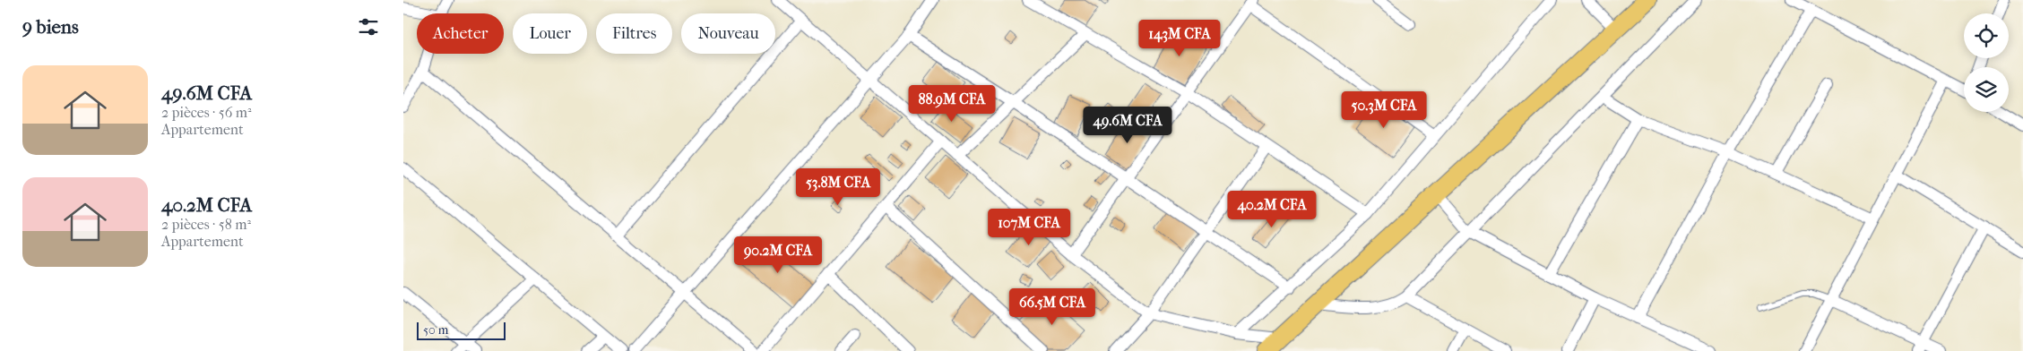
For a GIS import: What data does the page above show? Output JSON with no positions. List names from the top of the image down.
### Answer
{
  "scale_bar": "50 m",
  "page": {
    "heading": "9 biens",
    "chip": [
      "Acheter",
      "Louer",
      "Filtres",
      "Nouveau"
    ],
    "price": [
      "143M CFA",
      "88.9M CFA",
      "50.3M CFA",
      "49.6M CFA",
      "53.8M CFA",
      "40.2M CFA",
      "107M CFA",
      "90.2M CFA",
      "66.5M CFA"
    ],
    "list": [
      {
        "name": "49.6M CFA",
        "note": "2 pièces · 56 m² · Appartement"
      },
      {
        "name": "40.2M CFA",
        "note": "2 pièces · 58 m² · Appartement"
      }
    ],
    "scale": "50 m"
  }
}
